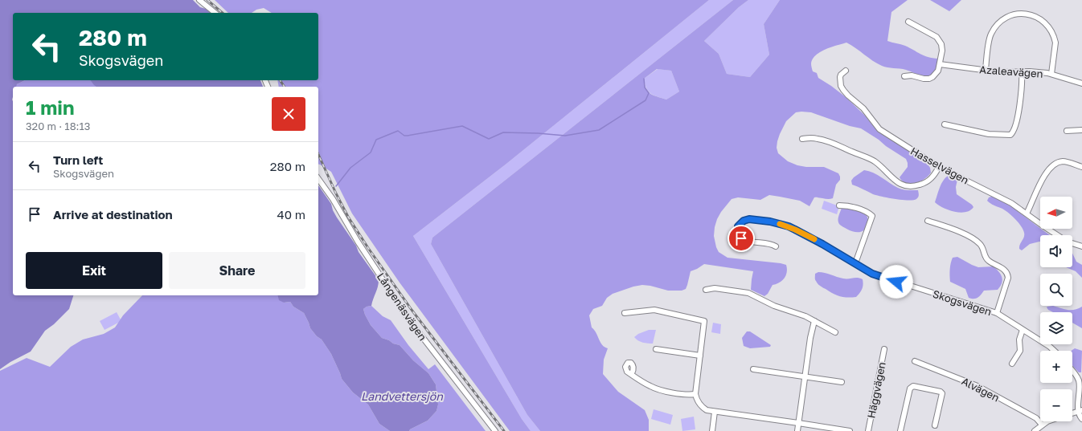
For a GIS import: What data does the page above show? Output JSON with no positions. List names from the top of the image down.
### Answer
{
  "streets": {
    "street": [
      "Azaleavägen",
      "Hasselvägen",
      "Skogsvägen",
      "Långenäsvägen",
      "Alvägen",
      "Häggvägen"
    ]
  },
  "water": ["Landvettersjön"],
  "north": "left",
  "page": {
    "turn": ["280 m", "Skogsvägen"],
    "heading": ["1 min", "320 m · 18:13"],
    "list": [
      {
        "name": "Turn left",
        "note": "Skogsvägen",
        "value": "280 m"
      },
      {
        "name": "Arrive at destination",
        "value": "40 m"
      }
    ],
    "map_buttons": ["+", "−"],
    "buttons": ["Exit", "Share"]
  }
}
